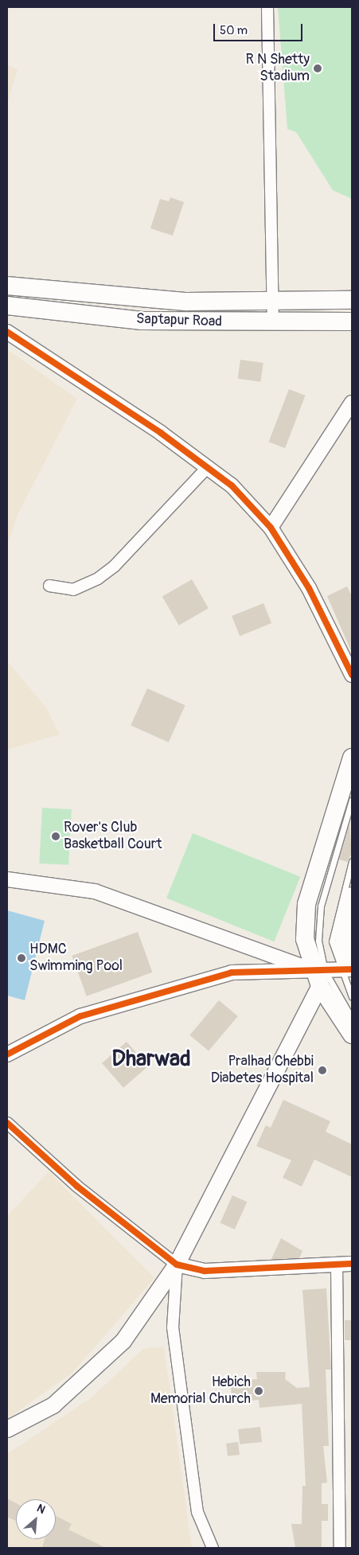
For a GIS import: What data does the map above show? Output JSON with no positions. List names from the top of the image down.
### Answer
{
  "streets": {
    "main road": ["Saptapur Road"]
  },
  "districts": ["Dharwad"],
  "places": [
    "R N Shetty Stadium",
    "Rover's Club Basketball Court",
    "HDMC Swimming Pool",
    "Pralhad Chebbi Diabetes Hospital",
    "Hebich Memorial Church"
  ],
  "scale_bar": "50 m",
  "north": "top right"
}
